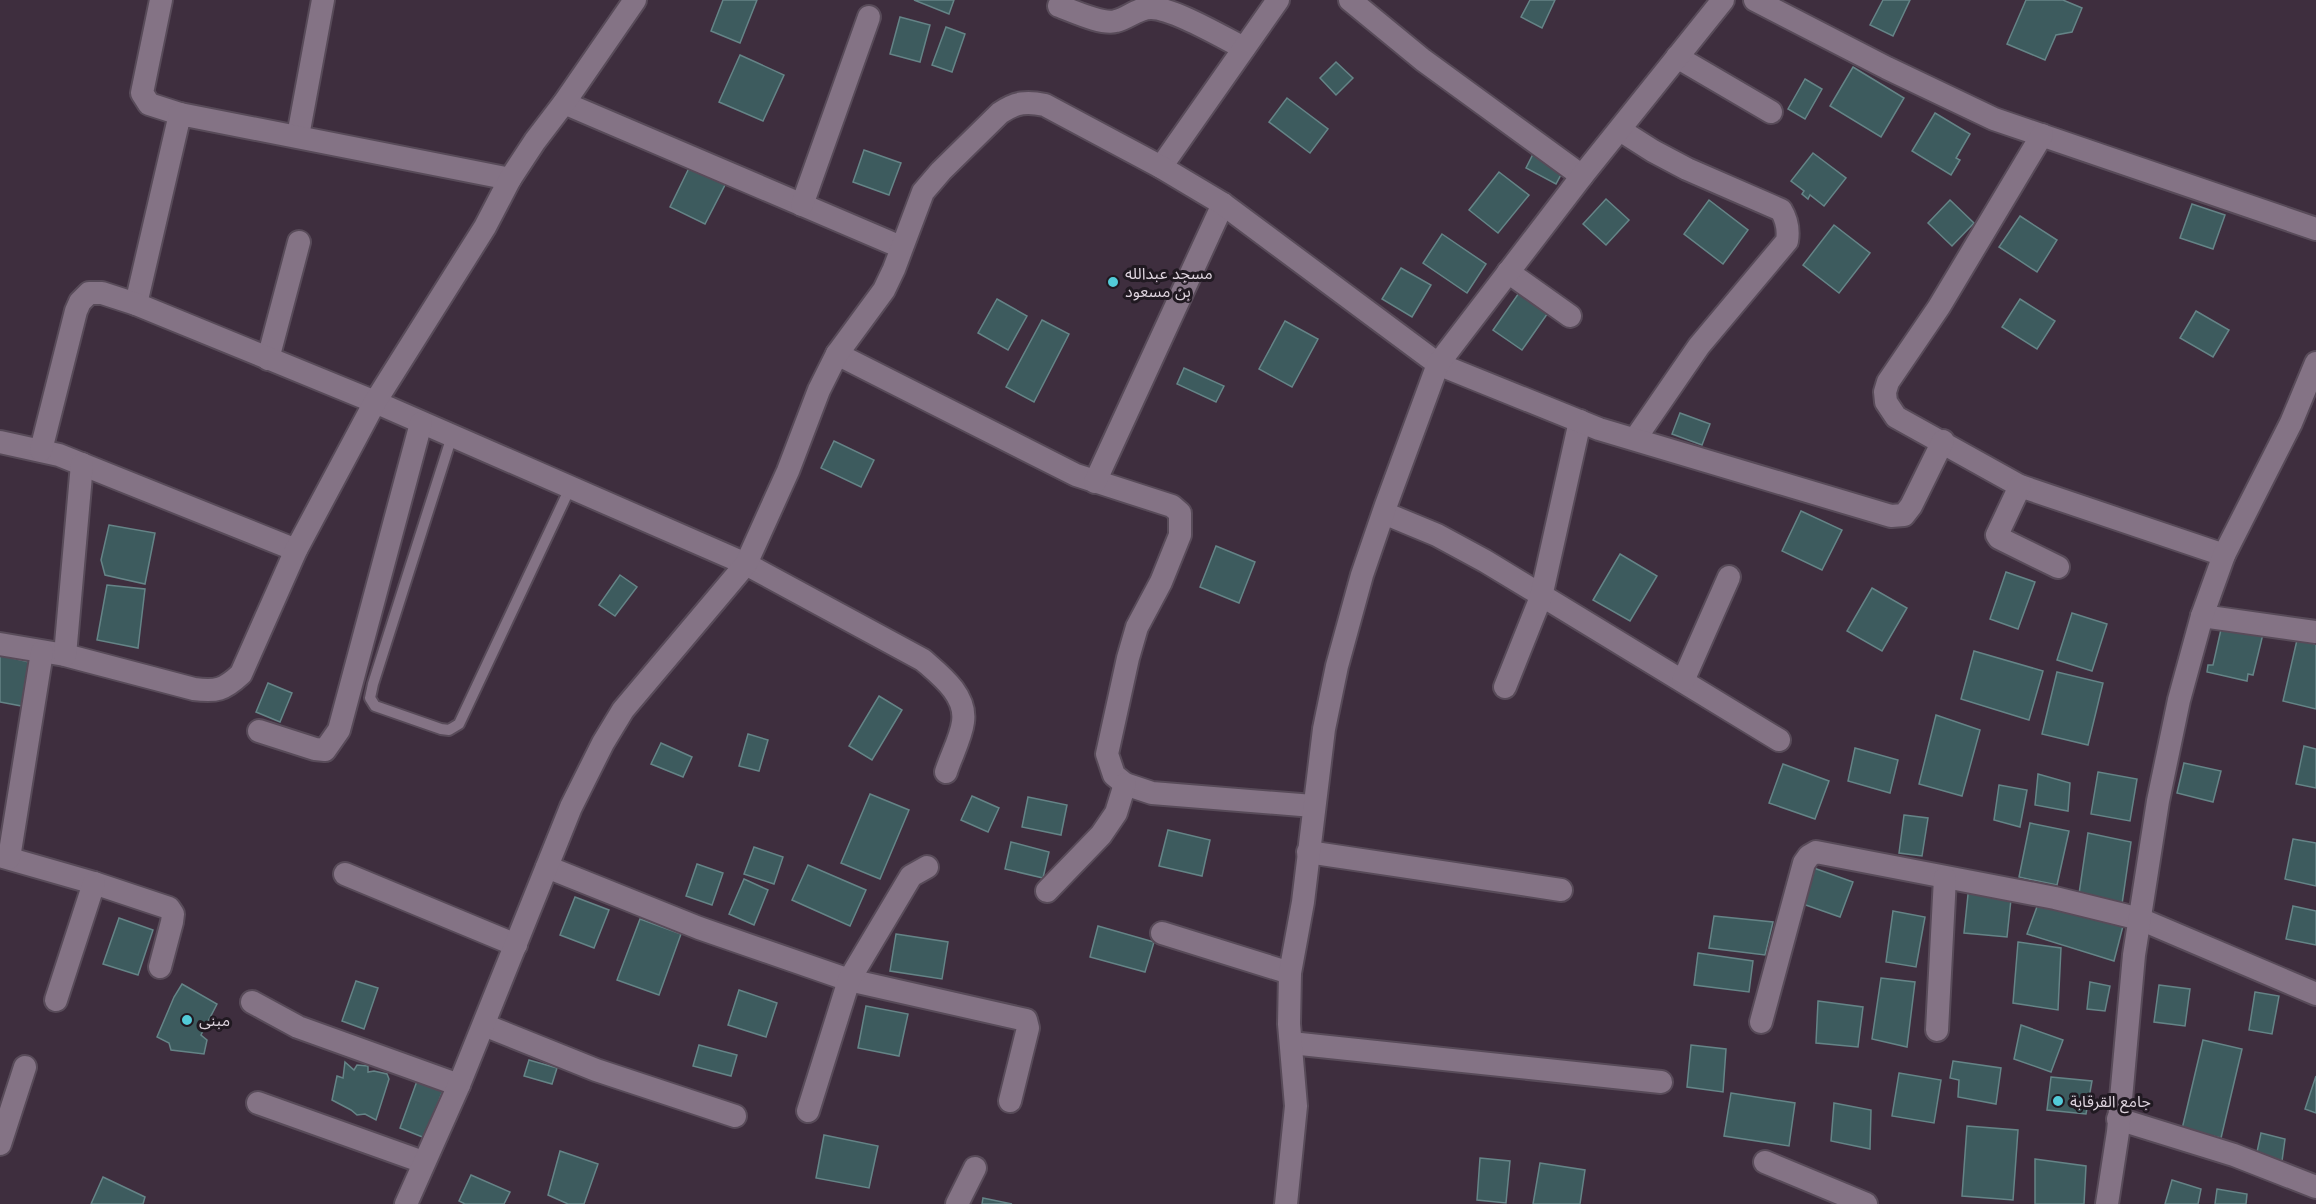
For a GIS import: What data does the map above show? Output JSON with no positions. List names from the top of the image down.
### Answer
{
  "places": ["مسجد عبدالله بن مسعود", "مبنى", "جامع القرقابة"]
}
